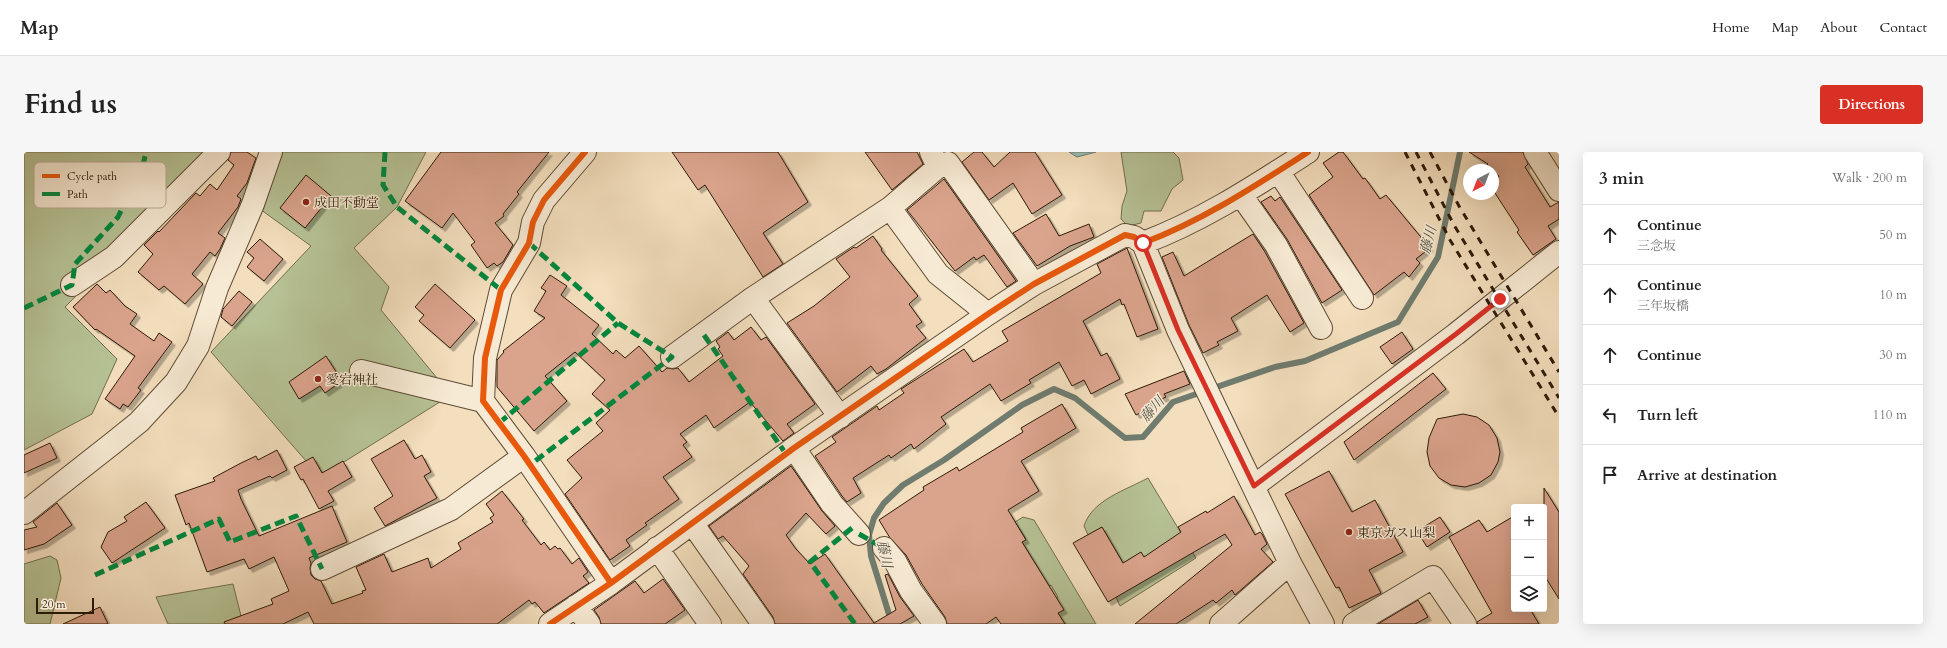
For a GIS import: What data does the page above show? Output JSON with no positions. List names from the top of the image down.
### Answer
{
  "water": ["藤川"],
  "places": ["成田不動堂", "愛宕神社", "東京ガス山梨"],
  "legend": ["Cycle path", "Path"],
  "scale_bar": "20 m",
  "north": "bottom left",
  "page": {
    "header": "Map",
    "nav": [
      "Home",
      "Map",
      "About",
      "Contact"
    ],
    "title": "Find us",
    "buttons": "Directions",
    "heading": ["3 min", "Walk · 200 m"],
    "list": [
      ["Continue", "三念坂", "50 m"],
      ["Continue", "三年坂橋", "10 m"],
      ["Continue", "30 m"],
      ["Turn left", "110 m"],
      "Arrive at destination"
    ],
    "map_buttons": ["+", "−"],
    "scale": "20 m"
  }
}
